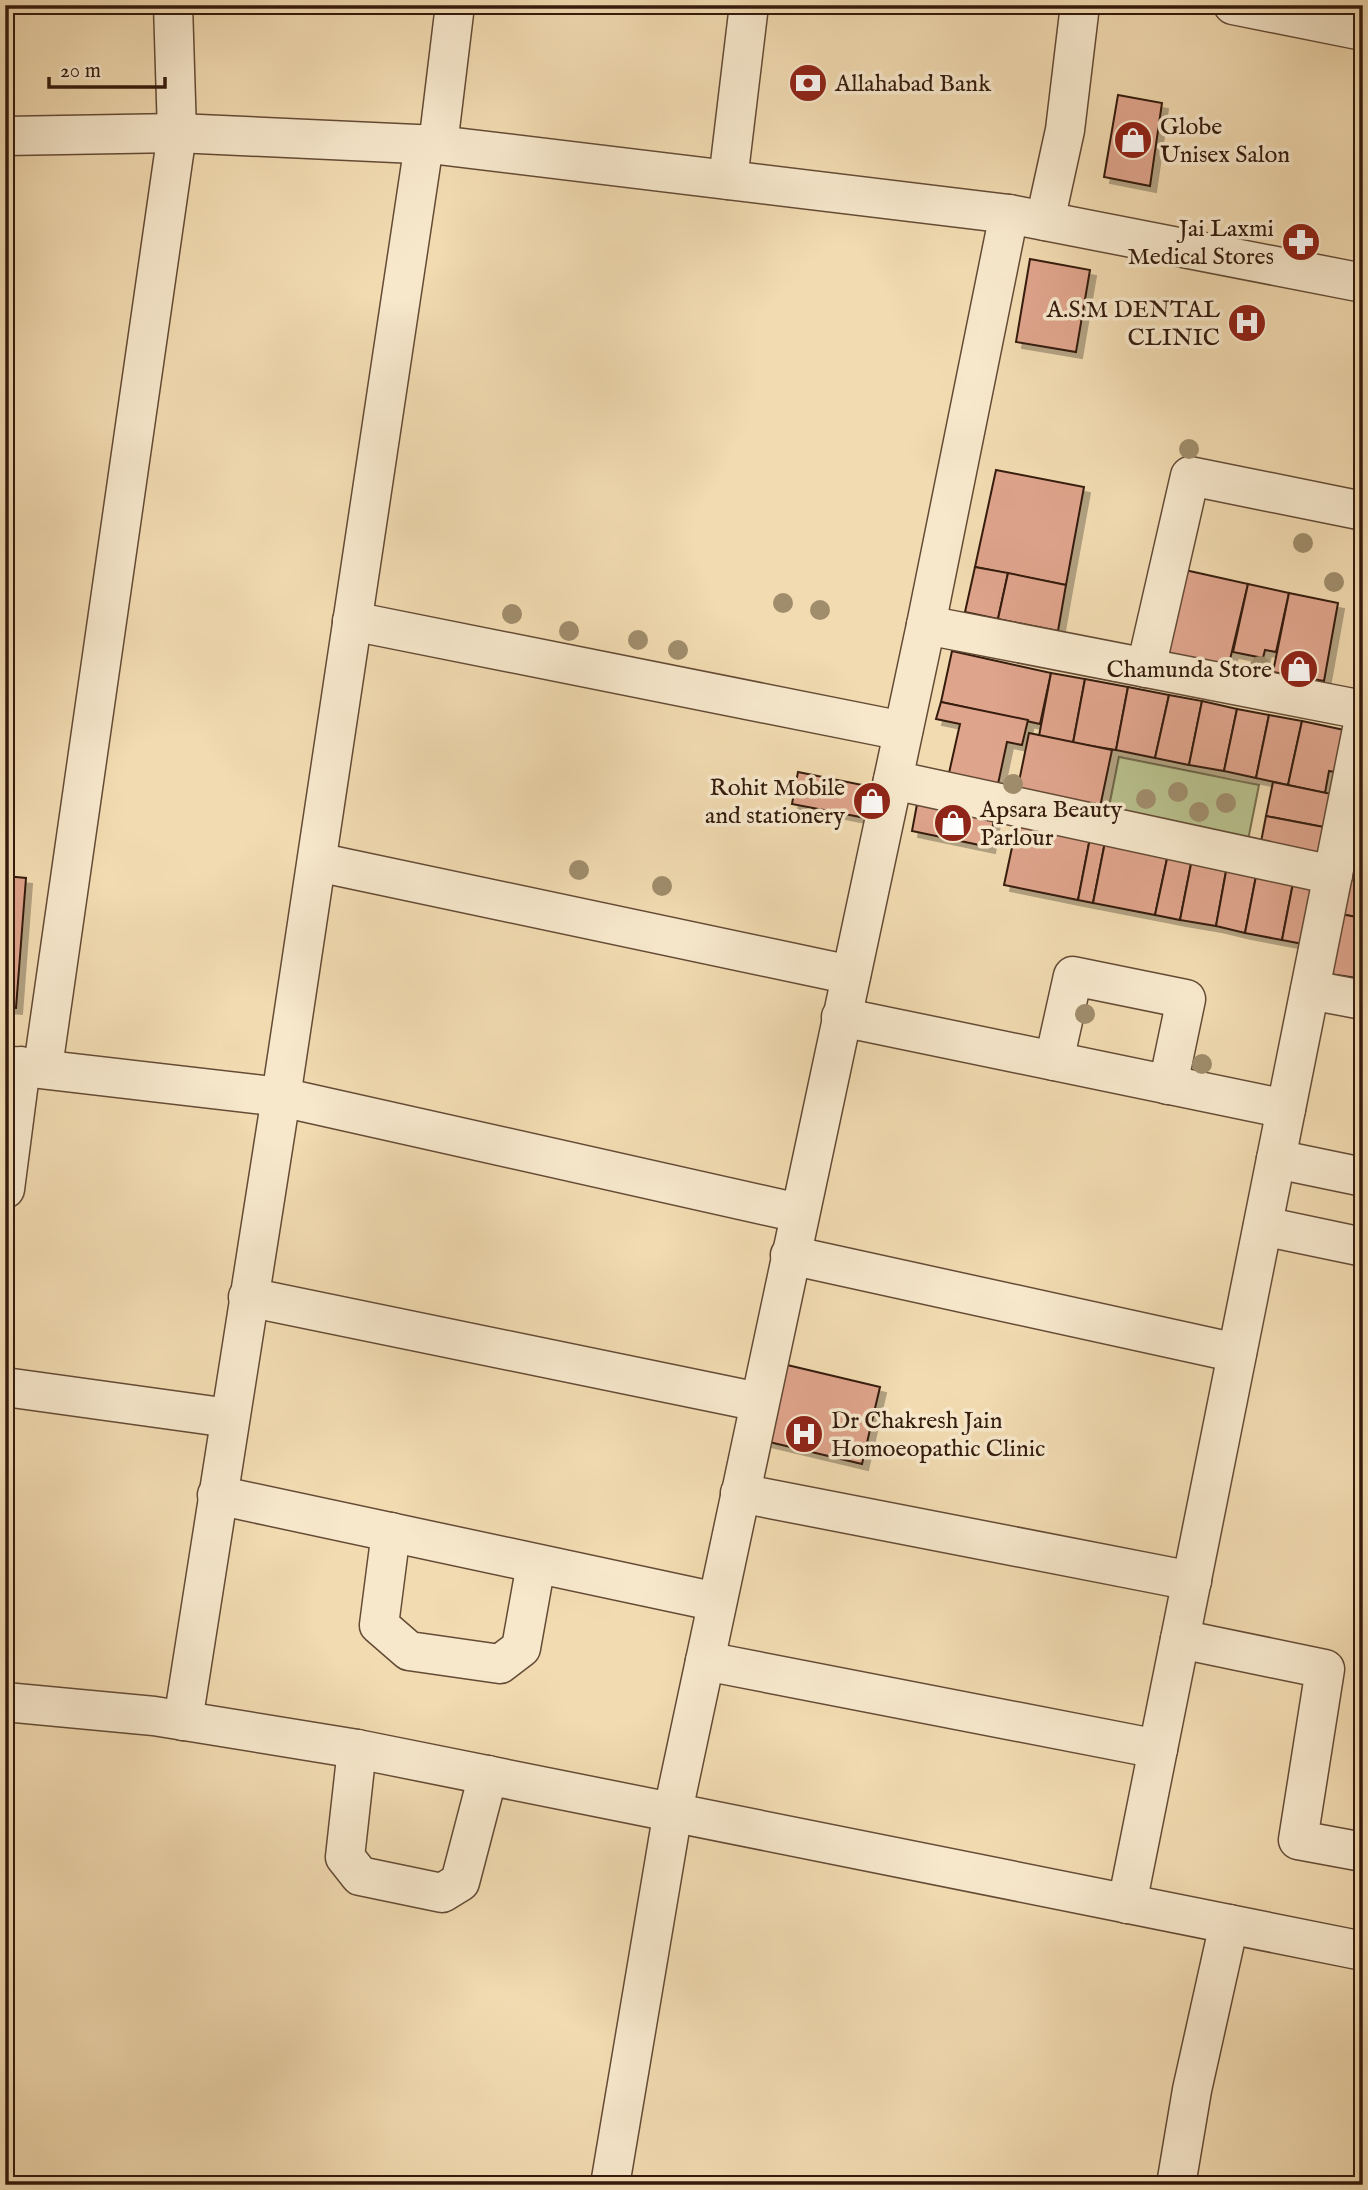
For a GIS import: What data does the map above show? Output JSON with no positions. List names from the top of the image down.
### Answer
{
  "places": {
    "bank": ["Allahabad Bank"],
    "shop": [
      "Globe Unisex Salon",
      "Chamunda Store",
      "Rohit Mobile and stationery",
      "Apsara Beauty Parlour"
    ],
    "pharmacy": ["Jai Laxmi Medical Stores"],
    "hospital": ["A.S.M DENTAL CLINIC", "Dr Chakresh Jain Homoeopathic Clinic"]
  },
  "scale_bar": "20 m"
}
